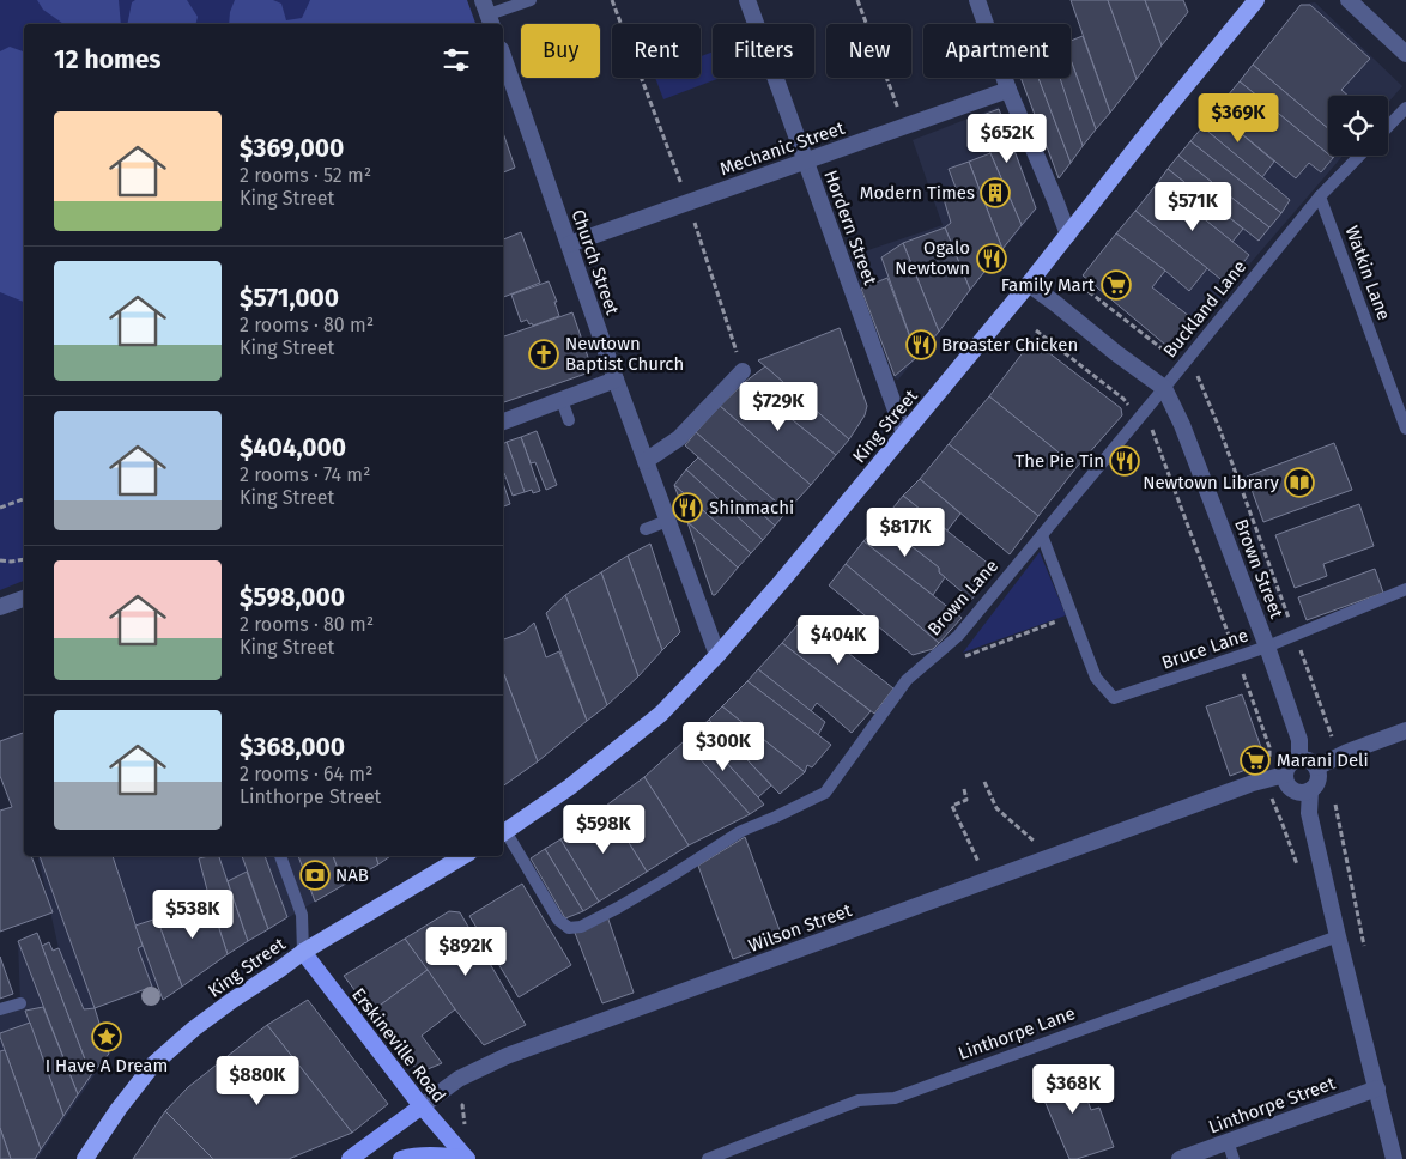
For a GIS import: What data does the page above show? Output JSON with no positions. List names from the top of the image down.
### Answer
{
  "streets": {
    "highway": ["King Street"],
    "main road": ["Wilson Street", "Erskineville Road"],
    "street": [
      "Mechanic Street",
      "Hordern Street",
      "Church Street",
      "Brown Street",
      "Linthorpe Street"
    ],
    "lane": [
      "Watkin Lane",
      "Buckland Lane",
      "Brown Lane",
      "Bruce Lane",
      "Linthorpe Lane"
    ]
  },
  "crossings": [
    ["Mechanic Street", "Hordern Street"],
    ["Mechanic Street", "Church Street"],
    ["Hordern Street", "King Street"],
    ["Church Street", "King Street"],
    ["Watkin Lane", "Buckland Lane"],
    ["Buckland Lane", "Brown Street"],
    ["Buckland Lane", "Brown Lane"],
    ["King Street", "Brown Street"],
    ["King Street", "Brown Lane"],
    ["King Street", "Erskineville Road"],
    ["Brown Street", "Brown Lane"],
    ["Brown Street", "Bruce Lane"],
    ["Brown Street", "Wilson Street"],
    ["Wilson Street", "Erskineville Road"]
  ],
  "places": {
    "building": ["Modern Times"],
    "restaurant": [
      "Ogalo Newtown",
      "Broaster Chicken",
      "The Pie Tin",
      "Shinmachi"
    ],
    "supermarket": ["Family Mart", "Marani Deli"],
    "church": ["Newtown Baptist Church"],
    "library": ["Newtown Library"],
    "bank": ["NAB"],
    "place": ["I Have A Dream"]
  },
  "page": {
    "chip": [
      "Buy",
      "Rent",
      "Filters",
      "New",
      "Apartment"
    ],
    "heading": "12 homes",
    "price": [
      "$369K",
      "$652K",
      "$571K",
      "$729K",
      "$817K",
      "$404K",
      "$300K",
      "$598K",
      "$538K",
      "$892K",
      "$880K",
      "$368K"
    ],
    "list": [
      {
        "name": "$369,000",
        "note": "2 rooms · 52 m² · King Street"
      },
      {
        "name": "$571,000",
        "note": "2 rooms · 80 m² · King Street"
      },
      {
        "name": "$404,000",
        "note": "2 rooms · 74 m² · King Street"
      },
      {
        "name": "$598,000",
        "note": "2 rooms · 80 m² · King Street"
      },
      {
        "name": "$368,000",
        "note": "2 rooms · 64 m² · Linthorpe Street"
      }
    ]
  }
}
